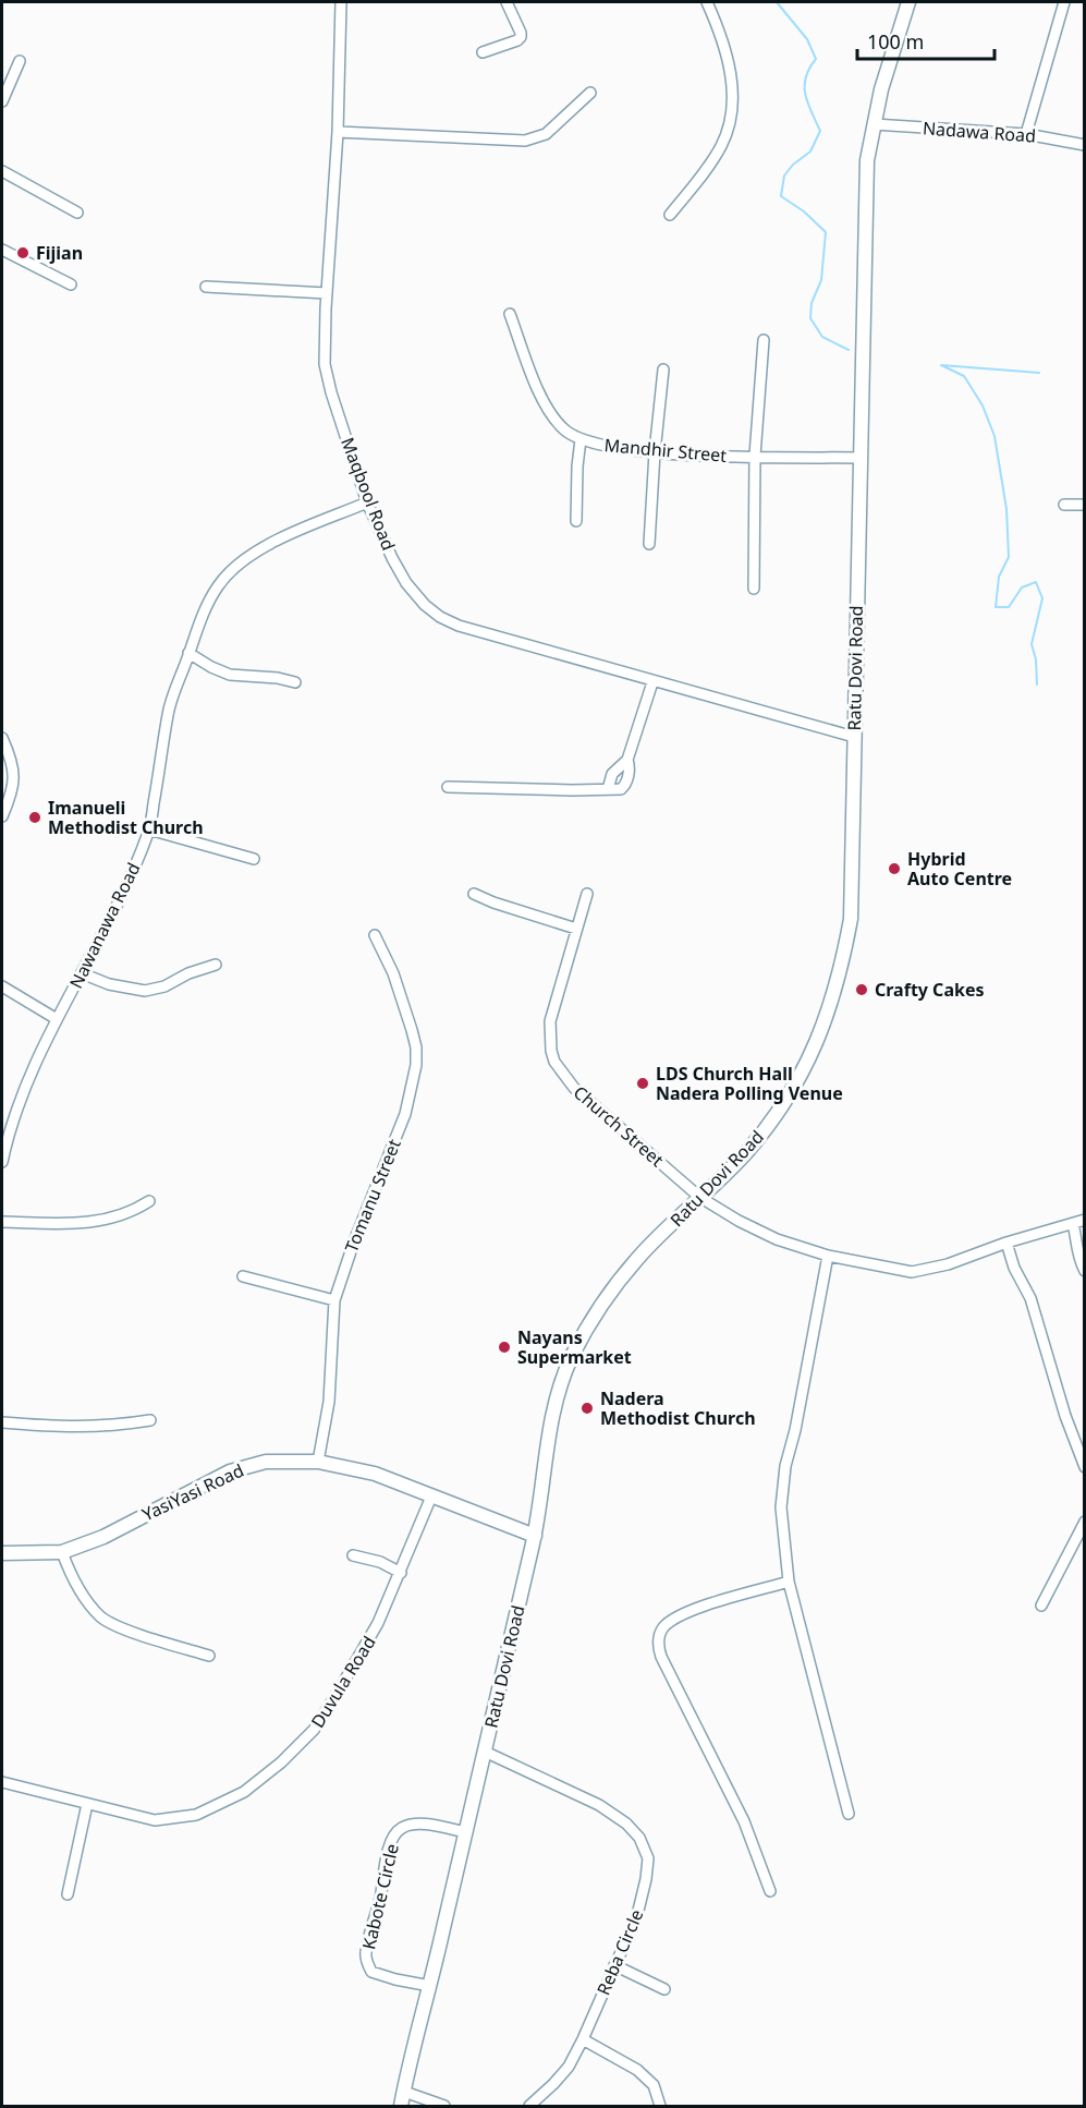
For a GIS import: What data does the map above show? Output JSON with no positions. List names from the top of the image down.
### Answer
{
  "streets": {
    "main road": ["Ratu Dovi Road", "YasiYasi Road"],
    "street": [
      "Nadawa Road",
      "Mandhir Street",
      "Maqbool Road",
      "Nawanawa Road",
      "Church Street",
      "Tomanu Street",
      "Duvula Road",
      "Kabote Circle",
      "Reba Circle"
    ]
  },
  "crossings": [
    ["Nadawa Road", "Ratu Dovi Road"],
    ["Mandhir Street", "Ratu Dovi Road"],
    ["Maqbool Road", "Ratu Dovi Road"],
    ["Maqbool Road", "Nawanawa Road"],
    ["Ratu Dovi Road", "Church Street"],
    ["Ratu Dovi Road", "YasiYasi Road"],
    ["Ratu Dovi Road", "Kabote Circle"],
    ["Ratu Dovi Road", "Reba Circle"],
    ["Tomanu Street", "YasiYasi Road"],
    ["YasiYasi Road", "Duvula Road"]
  ],
  "places": [
    "Fijian",
    "Imanueli Methodist Church",
    "Hybrid Auto Centre",
    "Crafty Cakes",
    "LDS Church Hall Nadera Polling Venue",
    "Nayans Supermarket",
    "Nadera Methodist Church"
  ],
  "scale_bar": "100 m"
}
